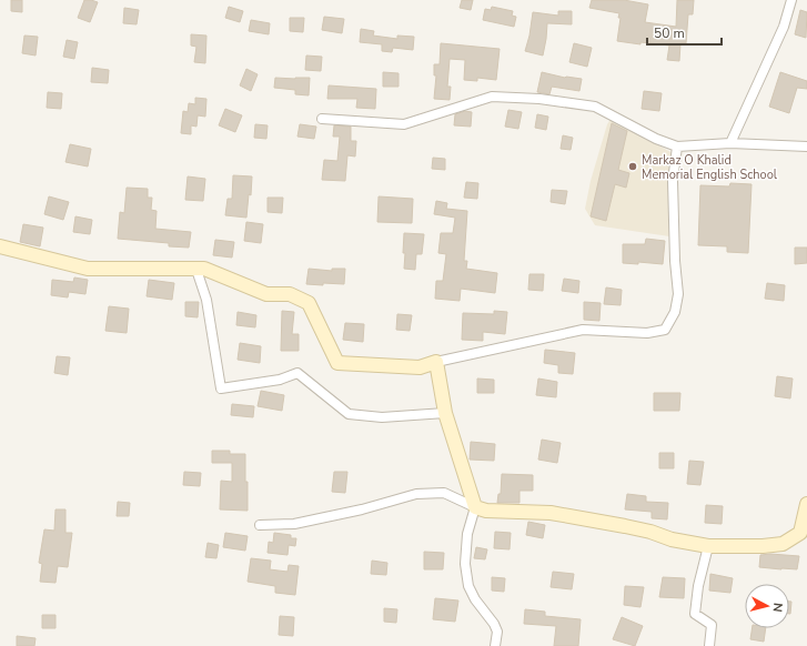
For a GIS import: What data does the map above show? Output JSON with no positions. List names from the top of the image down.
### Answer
{
  "places": ["Markaz O Khalid Memorial English School"],
  "scale_bar": "50 m",
  "north": "right"
}
